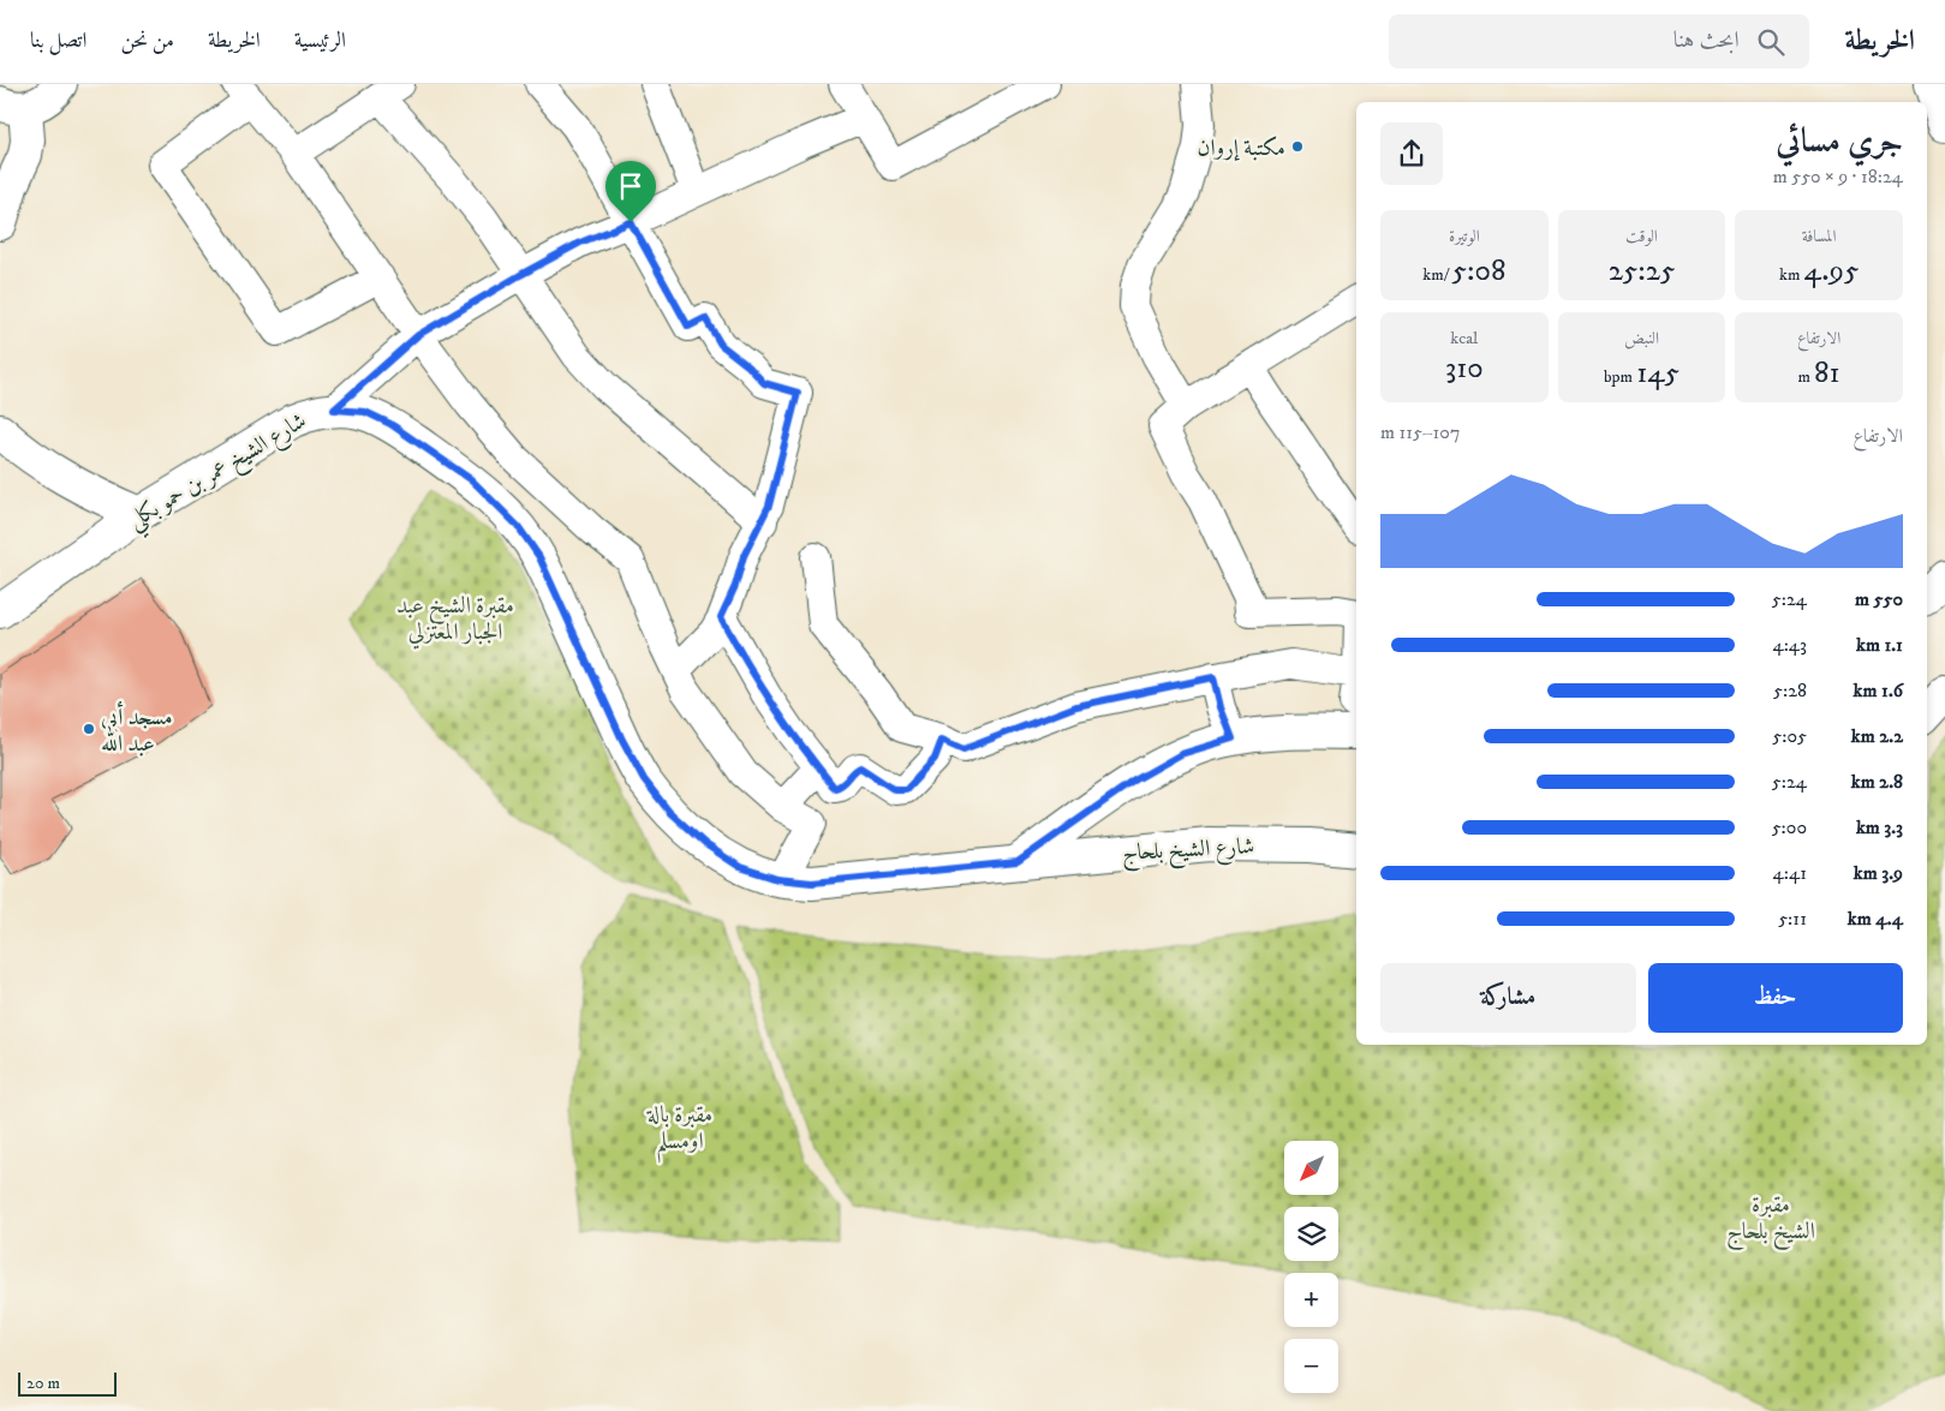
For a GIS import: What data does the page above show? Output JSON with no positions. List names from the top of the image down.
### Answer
{
  "streets": {
    "main road": ["شارع الشيخ عمر بن حمو بكلي", "شارع الشيخ بلحاج"]
  },
  "crossings": [
    ["شارع الشيخ عمر بن حمو بكلي", "شارع الشيخ بلحاج"]
  ],
  "parks": ["مقبرة الشيخ عبد الجبار المعتزلي", "مقبرة بالة اومسلم", "مقبرة الشيخ بلحاج"],
  "places": ["مكتبة إروان", "مسجد أبي عبد الله"],
  "scale_bar": "20 m",
  "north": "bottom left",
  "page": {
    "header": "الخريطة",
    "search": "ابحث هنا",
    "nav": [
      "الرئيسية",
      "الخريطة",
      "من نحن",
      "اتصل بنا"
    ],
    "heading": ["جري مسائي", "18:24 · 9 × 550 m"],
    "stats": [
      ["المسافة", "4.95 km"],
      ["الوقت", "25:25"],
      ["الوتيرة", "5:08 /km"],
      ["الارتفاع", "81 m"],
      ["النبض", "145 bpm"],
      ["kcal", "310"]
    ],
    "chart": ["الارتفاع", "107–115 m"],
    "list": [
      {
        "name": "550 m",
        "note": "5:24"
      },
      {
        "name": "1.1 km",
        "note": "4:43"
      },
      {
        "name": "1.6 km",
        "note": "5:28"
      },
      {
        "name": "2.2 km",
        "note": "5:05"
      },
      {
        "name": "2.8 km",
        "note": "5:24"
      },
      {
        "name": "3.3 km",
        "note": "5:00"
      },
      {
        "name": "3.9 km",
        "note": "4:41"
      },
      {
        "name": "4.4 km",
        "note": "5:11"
      }
    ],
    "buttons": ["حفظ", "مشاركة"],
    "map_buttons": ["+", "−"],
    "scale": "20 m"
  }
}
